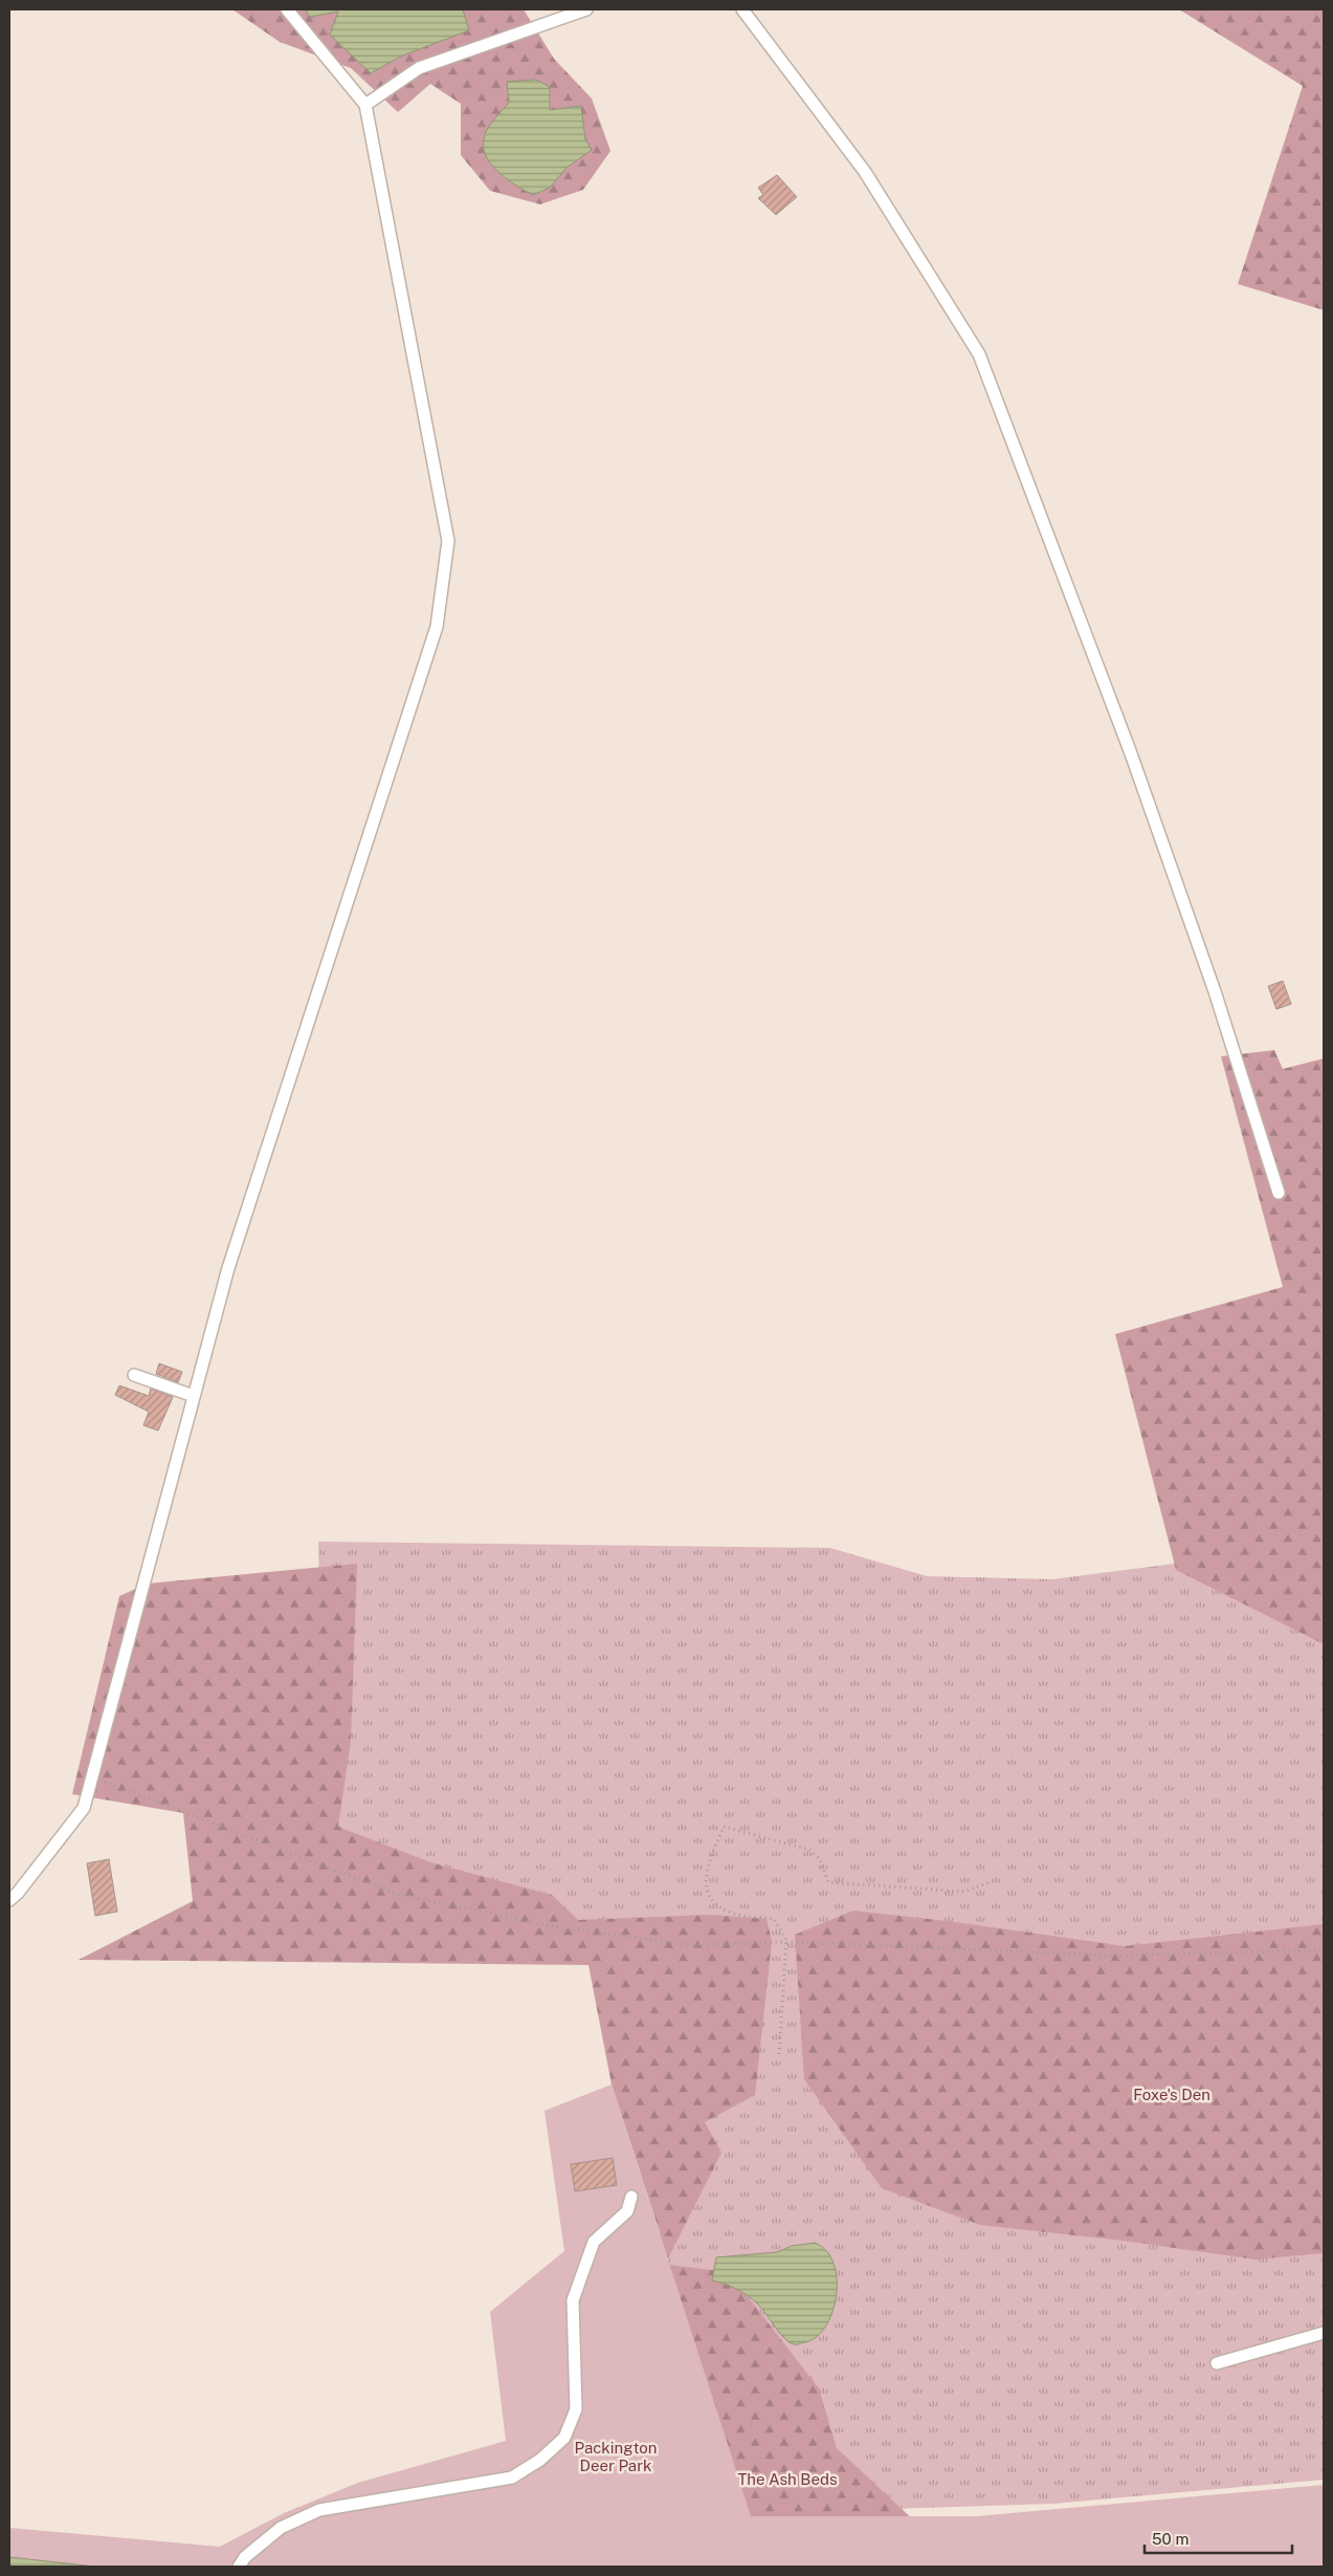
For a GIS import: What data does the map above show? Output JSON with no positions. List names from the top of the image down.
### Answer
{
  "parks": ["Foxe's Den", "Packington Deer Park", "The Ash Beds"],
  "scale_bar": "50 m"
}
